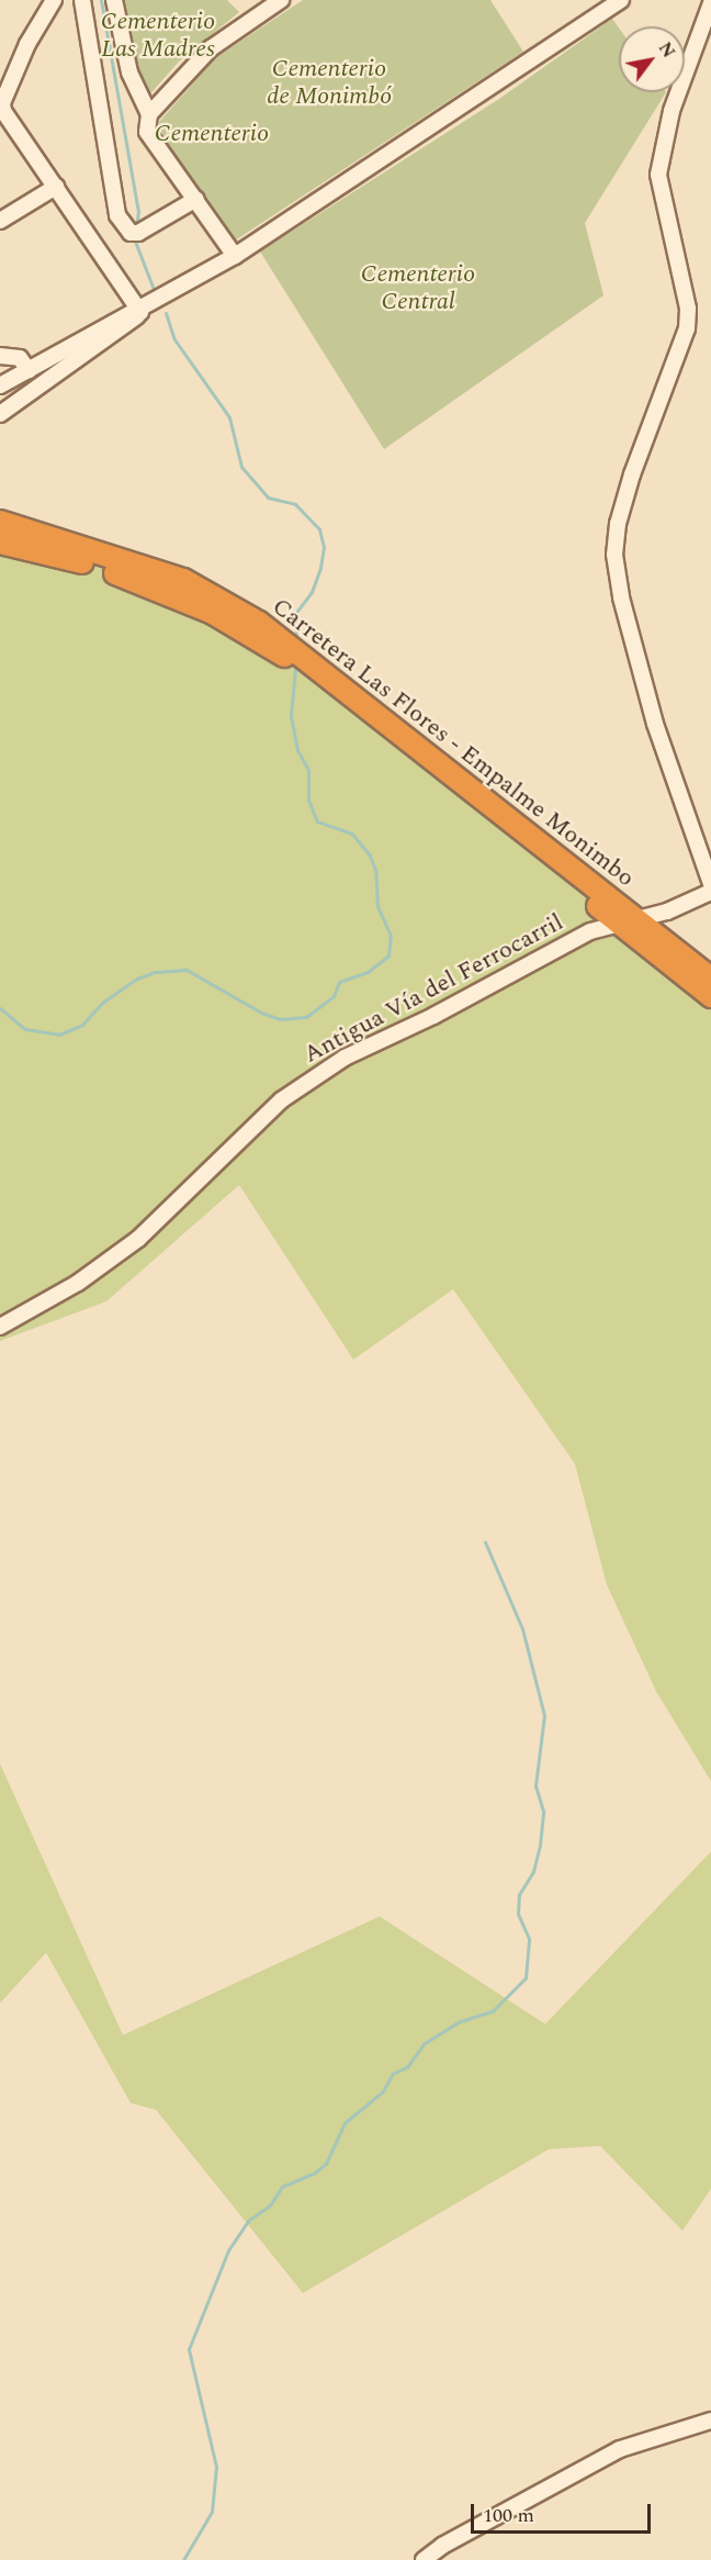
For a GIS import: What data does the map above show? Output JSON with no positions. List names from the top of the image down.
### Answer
{
  "streets": {
    "highway": ["Carretera Las Flores - Empalme Monimbo"],
    "street": ["Antigua Vía del Ferrocarril"]
  },
  "crossings": [
    ["Carretera Las Flores - Empalme Monimbo", "Antigua Vía del Ferrocarril"]
  ],
  "parks": [
    "Cementerio Las Madres",
    "Cementerio de Monimbó",
    "Cementerio",
    "Cementerio Central"
  ],
  "scale_bar": "100 m",
  "north": "top right"
}
